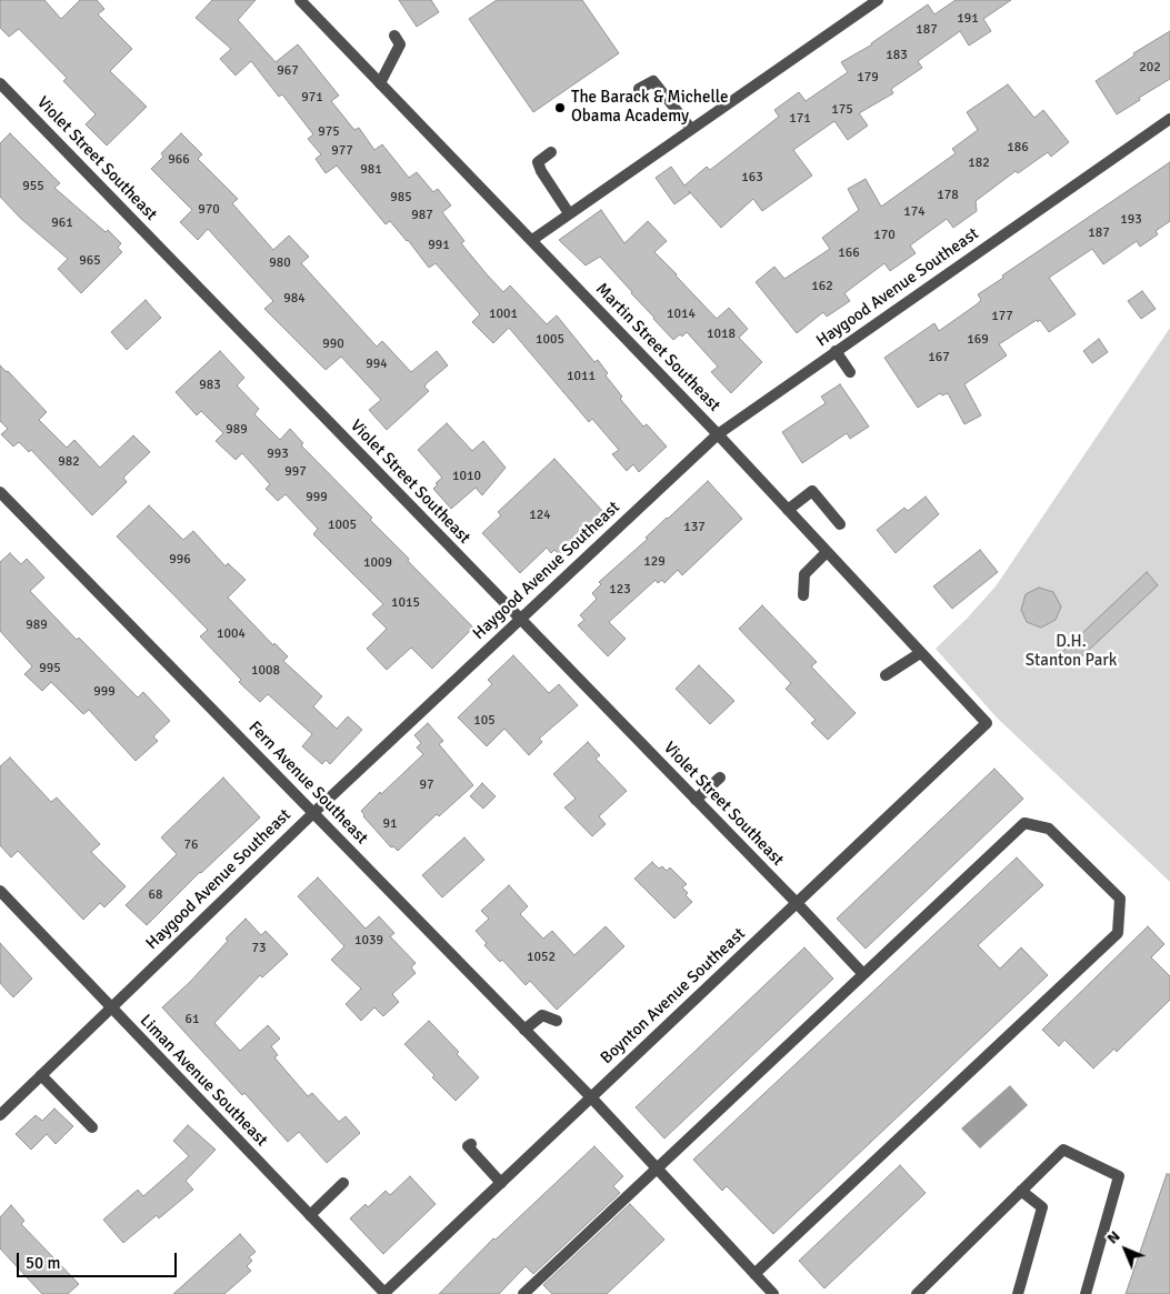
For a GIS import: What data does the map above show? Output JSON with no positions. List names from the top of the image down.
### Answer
{
  "streets": {
    "street": [
      "Violet Street Southeast",
      "Haygood Avenue Southeast",
      "Martin Street Southeast",
      "Fern Avenue Southeast",
      "Boynton Avenue Southeast",
      "Liman Avenue Southeast"
    ]
  },
  "crossings": [
    ["Violet Street Southeast", "Haygood Avenue Southeast"],
    ["Violet Street Southeast", "Boynton Avenue Southeast"],
    ["Haygood Avenue Southeast", "Martin Street Southeast"],
    ["Haygood Avenue Southeast", "Fern Avenue Southeast"],
    ["Haygood Avenue Southeast", "Liman Avenue Southeast"],
    ["Martin Street Southeast", "Boynton Avenue Southeast"],
    ["Fern Avenue Southeast", "Boynton Avenue Southeast"],
    ["Boynton Avenue Southeast", "Liman Avenue Southeast"]
  ],
  "parks": ["D.H. Stanton Park"],
  "places": ["The Barack & Michelle Obama Academy"],
  "house_numbers": [
    "191",
    "187",
    "183",
    "202",
    "967",
    "179",
    "971",
    "175",
    "171",
    "975",
    "186",
    "977",
    "966",
    "182",
    "981",
    "163",
    "955",
    "178",
    "985",
    "970",
    "174",
    "987",
    "193",
    "961",
    "187",
    "170",
    "991",
    "166",
    "965",
    "980",
    "162",
    "984",
    "1001",
    "1014",
    "177",
    "1018",
    "1005",
    "169",
    "990",
    "167",
    "994",
    "1011",
    "983",
    "989",
    "993",
    "982",
    "997",
    "1010",
    "999",
    "124",
    "1005",
    "137",
    "996",
    "129",
    "1009",
    "123",
    "1015",
    "989",
    "1004",
    "995",
    "1008",
    "999",
    "105",
    "97",
    "91",
    "76",
    "68",
    "1039",
    "73",
    "1052",
    "61"
  ],
  "scale_bar": "50 m",
  "north": "top left"
}
